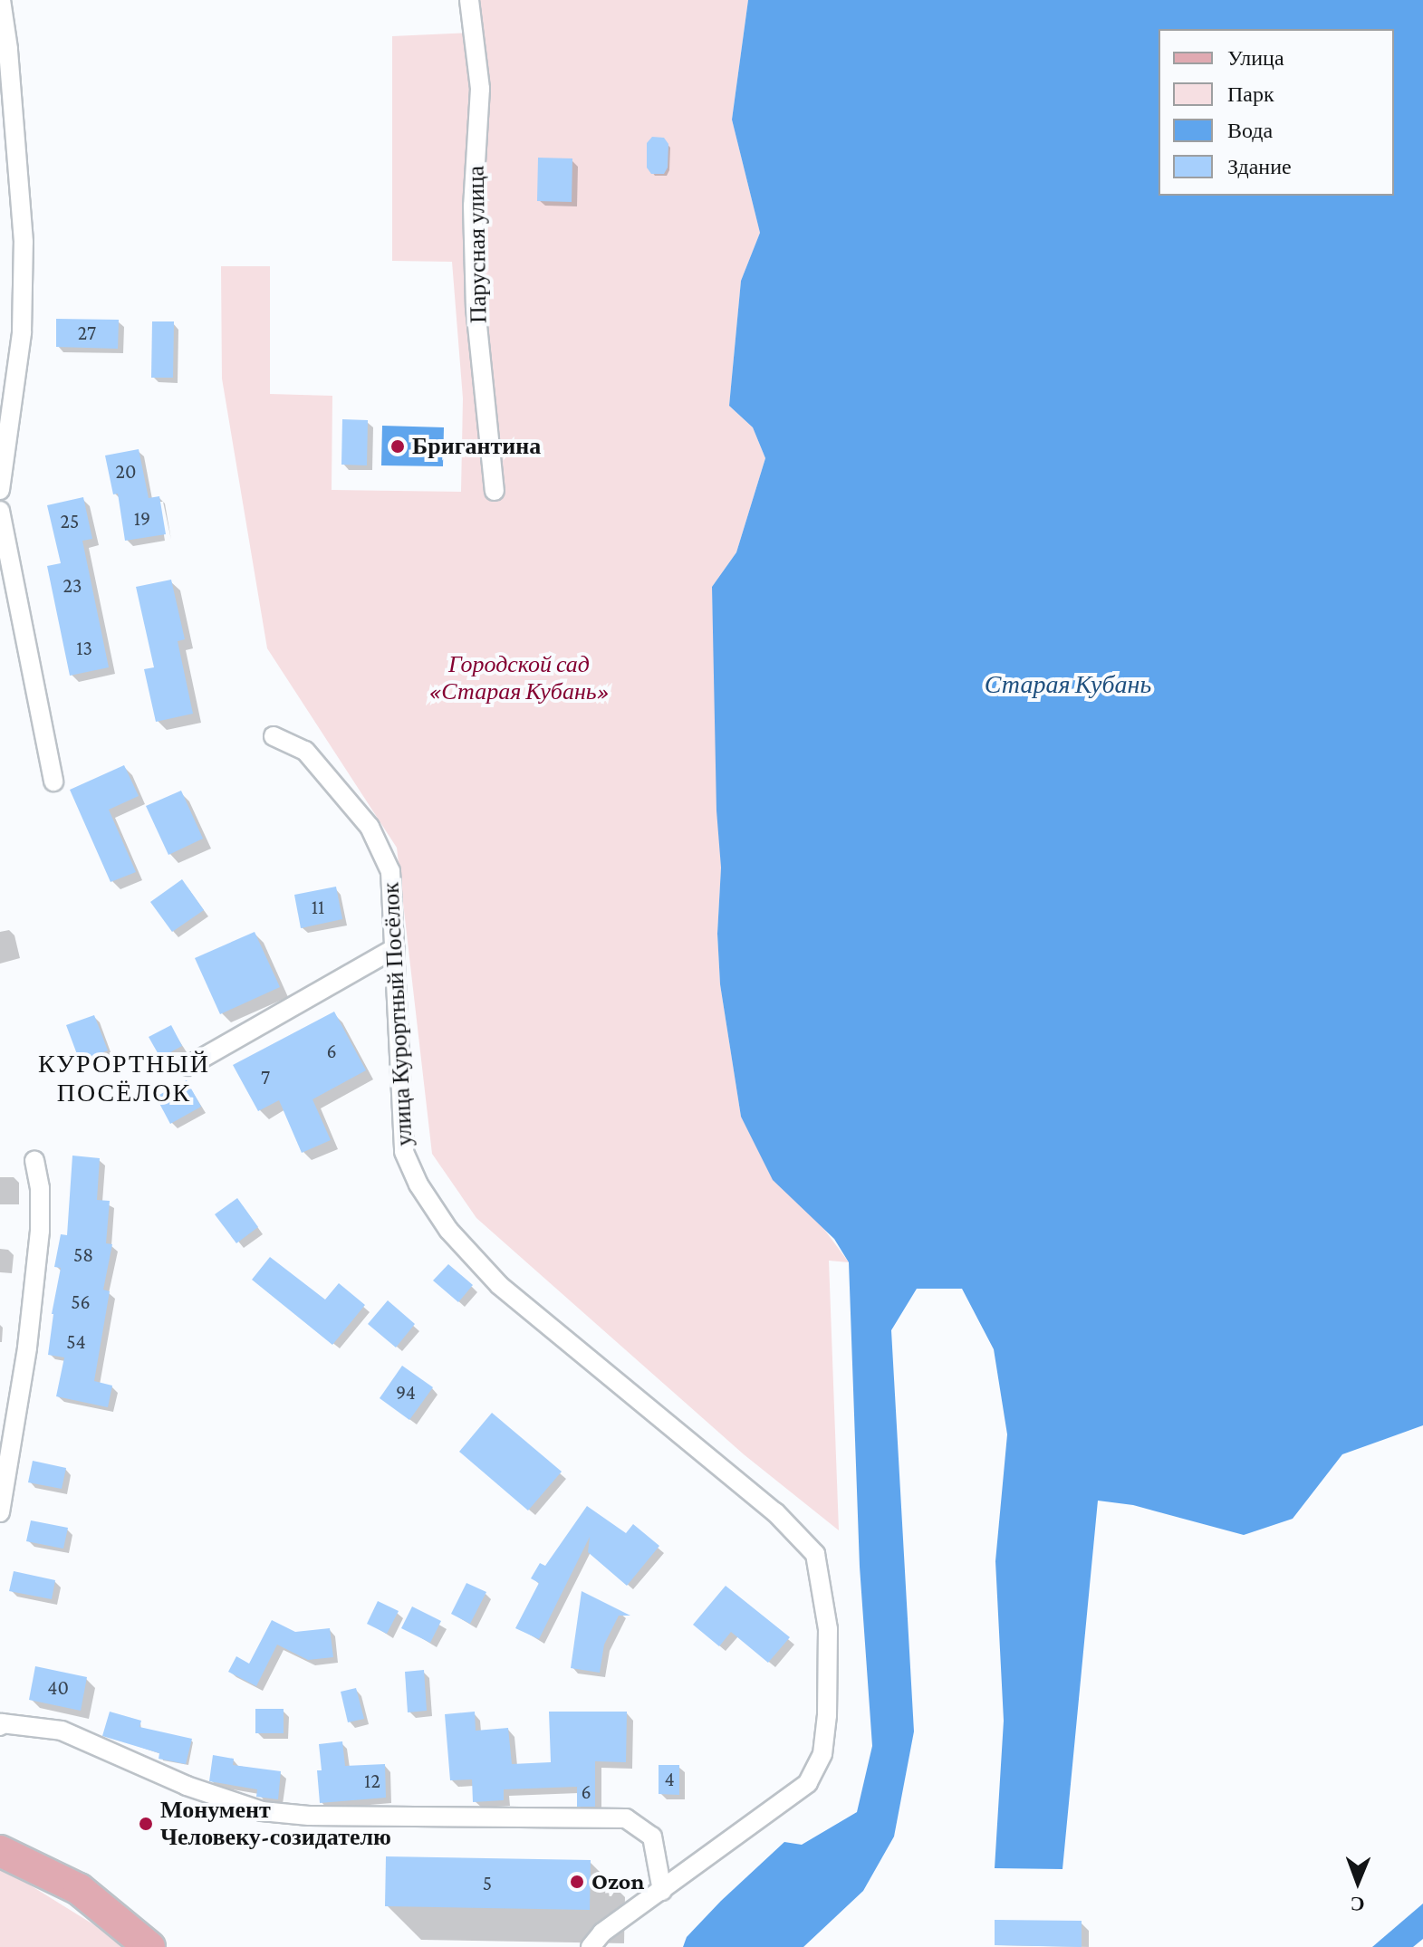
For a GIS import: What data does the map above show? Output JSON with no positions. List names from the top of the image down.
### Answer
{
  "streets": {
    "street": ["Парусная улица", "улица Курортный Посёлок"]
  },
  "districts": ["КУРОРТНЫЙ ПОСЁЛОК"],
  "water": ["Старая Кубань"],
  "parks": ["Городской сад «Старая Кубань»"],
  "places": ["Бригантина", "Монумент Человеку-созидателю", "Ozon"],
  "house_numbers": [
    "27",
    "20",
    "19",
    "25",
    "23",
    "13",
    "11",
    "6",
    "7",
    "58",
    "56",
    "54",
    "94",
    "40",
    "4",
    "12",
    "6",
    "5"
  ],
  "legend": [
    "Улица",
    "Парк",
    "Вода",
    "Здание"
  ],
  "north": "bottom"
}
